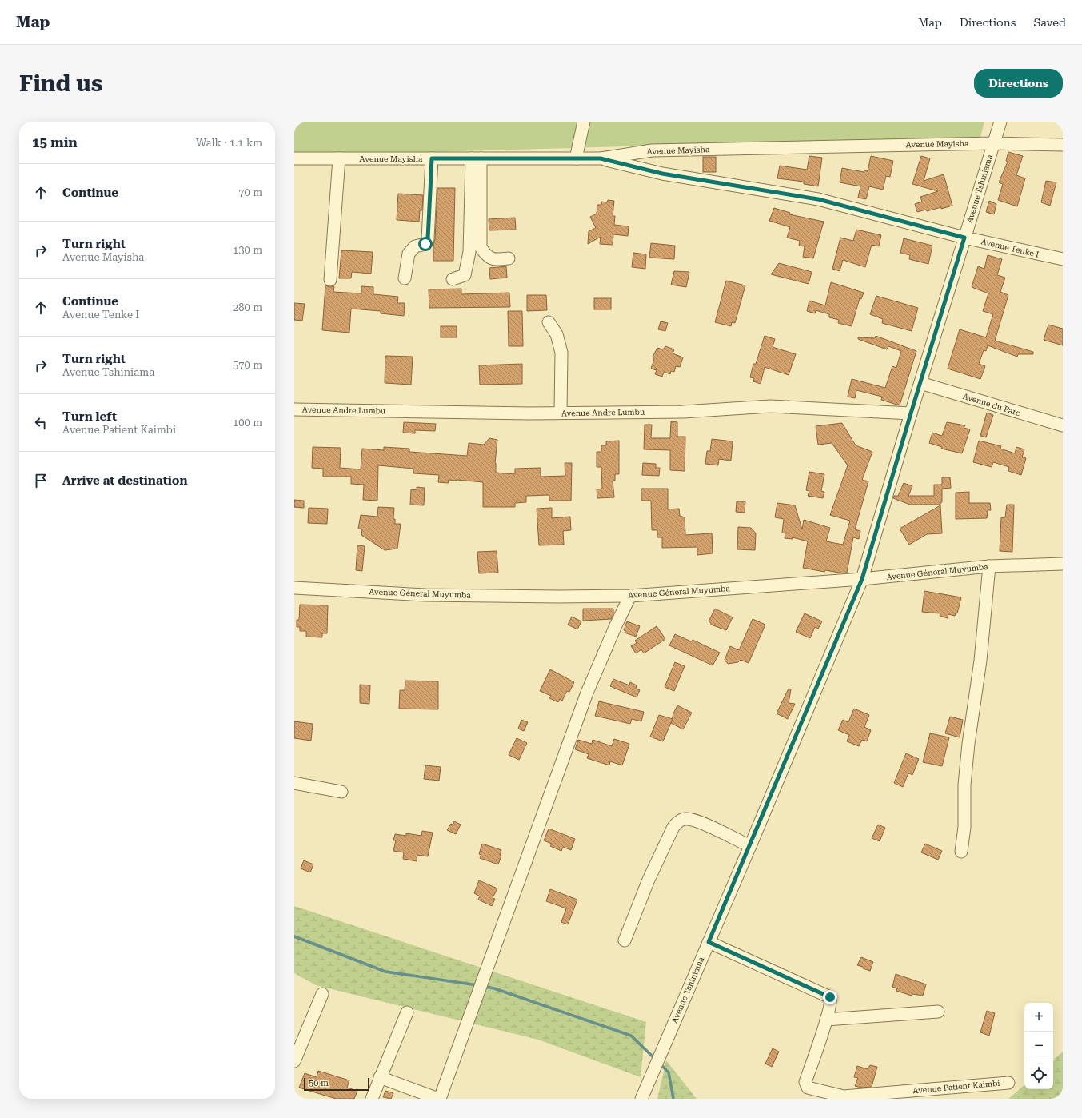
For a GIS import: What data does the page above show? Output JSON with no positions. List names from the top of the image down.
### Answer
{
  "streets": {
    "street": [
      "Avenue Mayisha",
      "Avenue Tshiniama",
      "Avenue Tenke I",
      "Avenue du Parc",
      "Avenue Andre Lumbu",
      "Avenue Géneral Muyumba",
      "Avenue Patient Kaimbi"
    ]
  },
  "crossings": [
    ["Avenue Mayisha", "Avenue Tshiniama"],
    ["Avenue Mayisha", "Avenue Tenke I"],
    ["Avenue Tshiniama", "Avenue Tenke I"],
    ["Avenue Tshiniama", "Avenue du Parc"],
    ["Avenue Tshiniama", "Avenue Andre Lumbu"],
    ["Avenue Tshiniama", "Avenue Géneral Muyumba"],
    ["Avenue Tshiniama", "Avenue Patient Kaimbi"]
  ],
  "scale_bar": "50 m",
  "page": {
    "header": "Map",
    "nav": ["Map", "Directions", "Saved"],
    "buttons": "Directions",
    "title": "Find us",
    "heading": ["15 min", "Walk · 1.1 km"],
    "list": [
      ["Continue", "70 m"],
      ["Turn right", "Avenue Mayisha", "130 m"],
      ["Continue", "Avenue Tenke I", "280 m"],
      ["Turn right", "Avenue Tshiniama", "570 m"],
      ["Turn left", "Avenue Patient Kaimbi", "100 m"],
      "Arrive at destination"
    ],
    "map_buttons": ["+", "−"],
    "scale": "50 m"
  }
}
